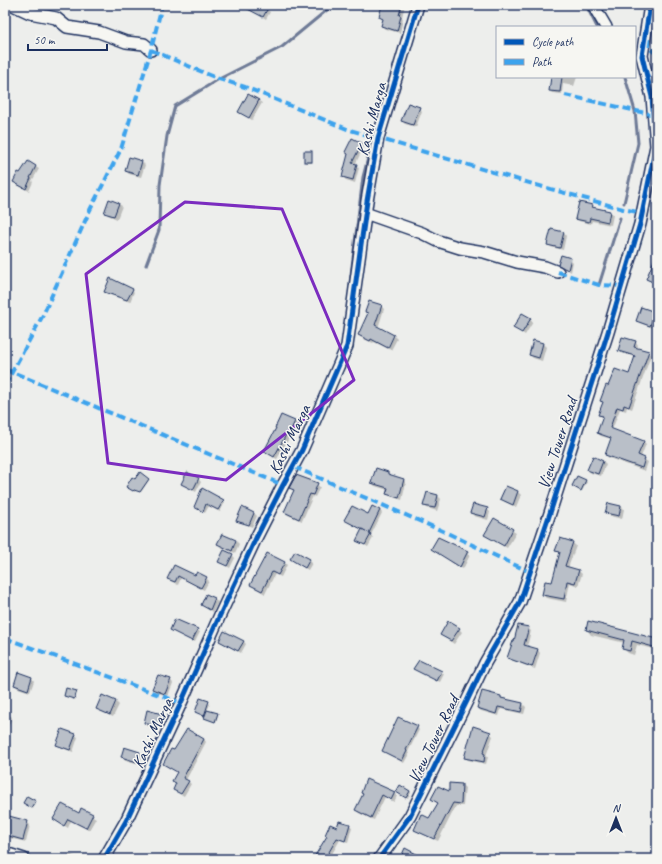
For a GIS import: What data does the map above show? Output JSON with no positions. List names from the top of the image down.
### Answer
{
  "streets": {
    "street": ["Kashi Marga", "View Tower Road"]
  },
  "legend": ["Cycle path", "Path"],
  "scale_bar": "50 m",
  "north": "top"
}
